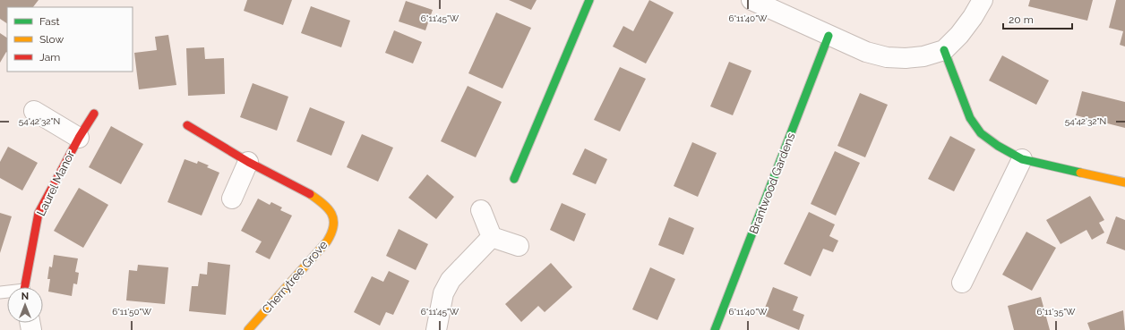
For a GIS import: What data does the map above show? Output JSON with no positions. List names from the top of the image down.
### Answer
{
  "streets": {
    "street": ["Laurel Manor", "Brantwood Gardens", "Cherrytree Grove"]
  },
  "legend": ["Fast", "Slow", "Jam"],
  "scale_bar": "20 m",
  "north": "top",
  "coordinates": [
    "6°11'45\"W",
    "6°11'40\"W",
    "54°42'32\"N",
    "6°11'50\"W",
    "6°11'35\"W"
  ]
}
